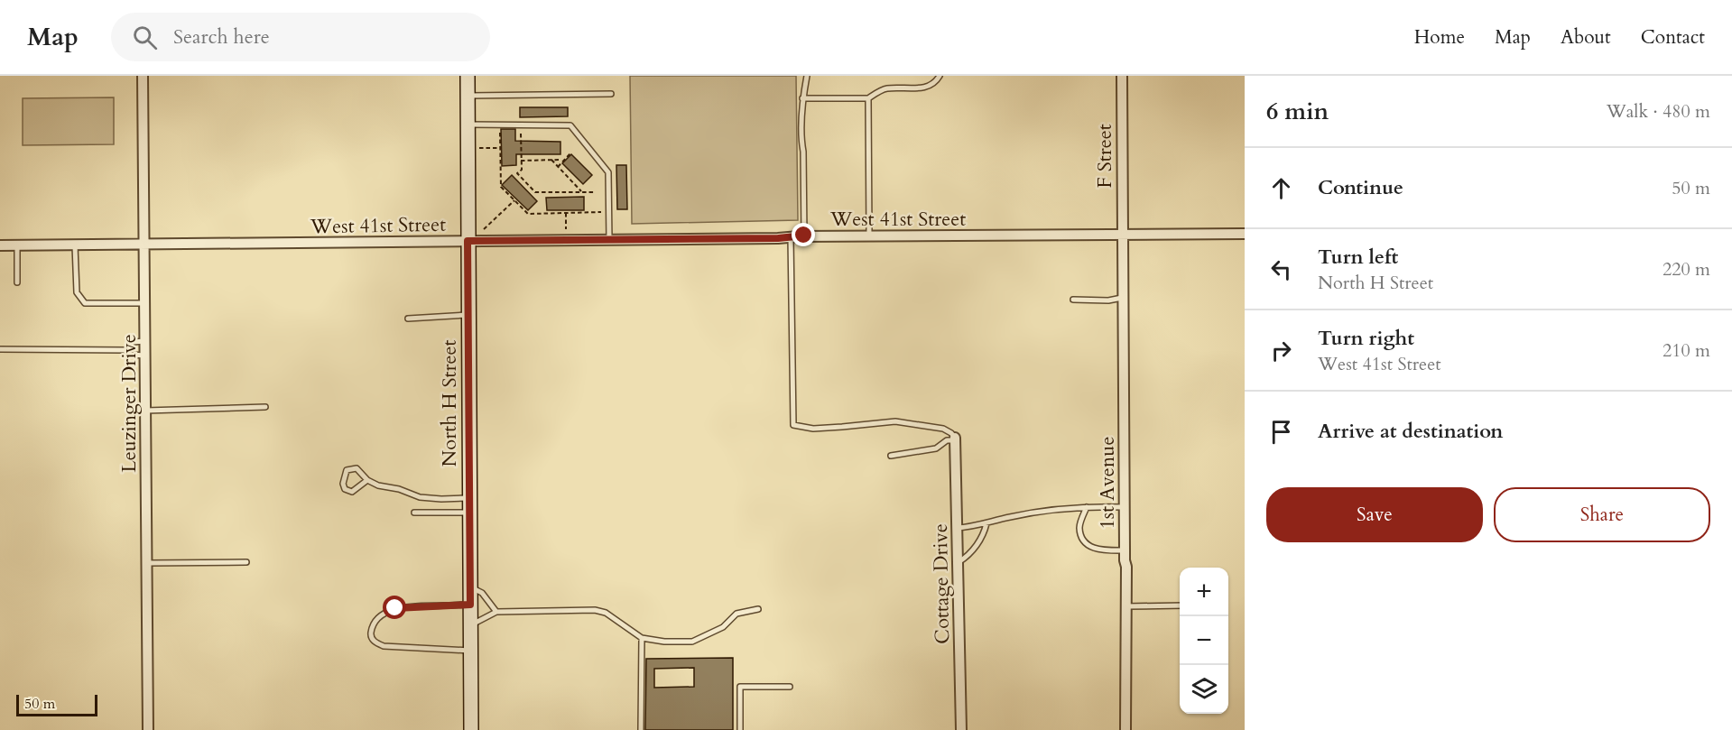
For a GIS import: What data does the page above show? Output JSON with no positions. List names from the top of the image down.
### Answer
{
  "streets": {
    "street": [
      "F Street",
      "West 41st Street",
      "Leuzinger Drive",
      "North H Street",
      "1st Avenue",
      "Cottage Drive"
    ]
  },
  "crossings": [
    ["F Street", "West 41st Street"],
    ["F Street", "1st Avenue"],
    ["West 41st Street", "Leuzinger Drive"],
    ["West 41st Street", "North H Street"],
    ["West 41st Street", "1st Avenue"]
  ],
  "scale_bar": "50 m",
  "page": {
    "header": "Map",
    "search": "Search here",
    "nav": [
      "Home",
      "Map",
      "About",
      "Contact"
    ],
    "heading": ["6 min", "Walk · 480 m"],
    "list": [
      ["Continue", "50 m"],
      ["Turn left", "North H Street", "220 m"],
      ["Turn right", "West 41st Street", "210 m"],
      "Arrive at destination"
    ],
    "buttons": ["Save", "Share"],
    "map_buttons": ["+", "−"],
    "scale": "50 m"
  }
}
